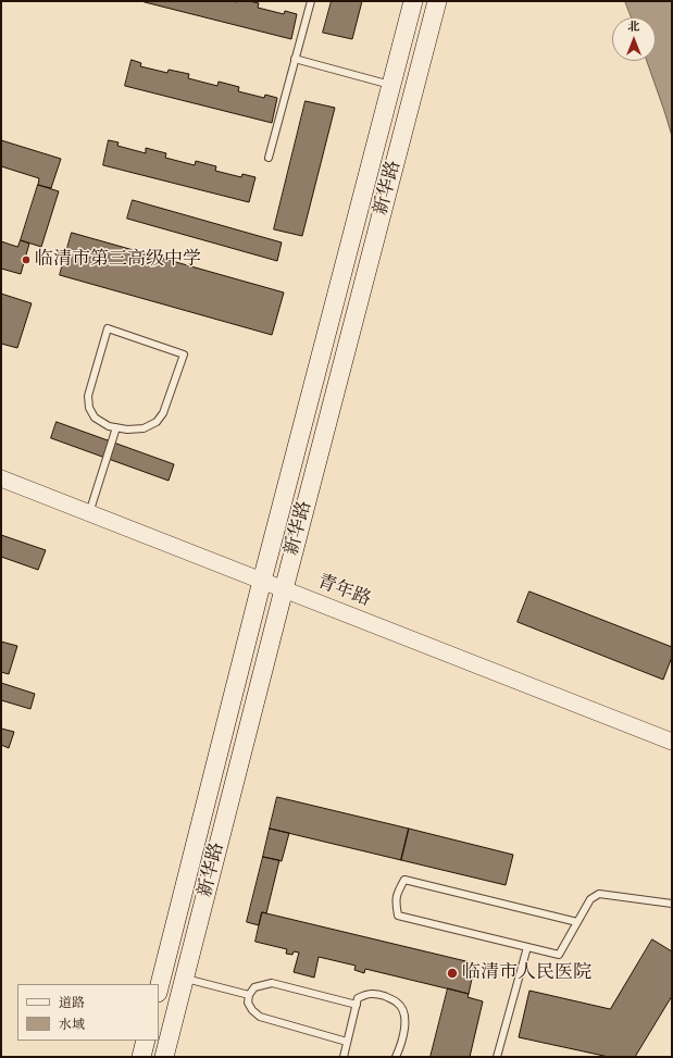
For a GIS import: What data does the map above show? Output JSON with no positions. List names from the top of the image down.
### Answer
{
  "streets": {
    "main road": ["新华路"],
    "street": ["青年路"]
  },
  "crossings": [
    ["新华路", "青年路"]
  ],
  "places": ["临清市第三高级中学", "临清市人民医院"],
  "legend": ["道路", "水域"],
  "north": "top"
}
